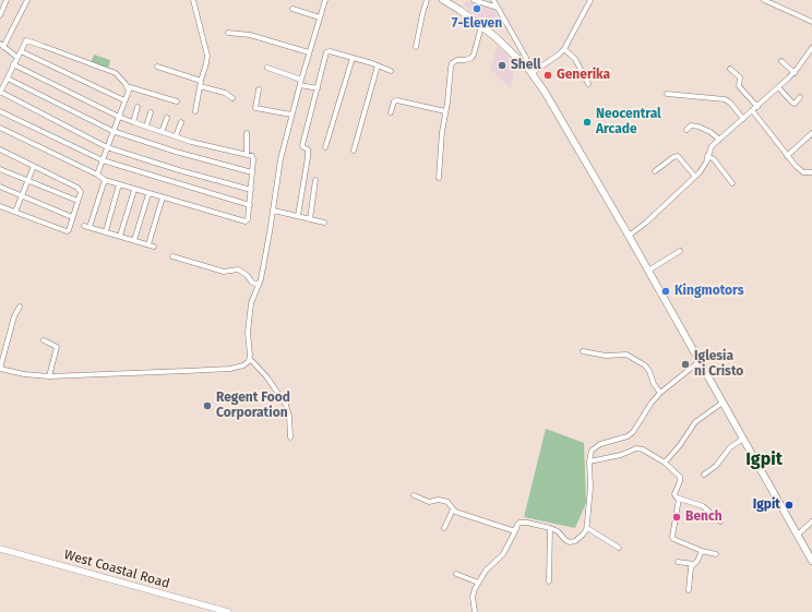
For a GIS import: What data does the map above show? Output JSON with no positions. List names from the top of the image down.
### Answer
{
  "streets": {
    "main road": ["West Coastal Road"]
  },
  "districts": ["Igpit"],
  "places": [
    "7-Eleven",
    "Shell",
    "Generika",
    "Neocentral Arcade",
    "Kingmotors",
    "Iglesia ni Cristo",
    "Regent Food Corporation",
    "Igpit",
    "Bench"
  ]
}
